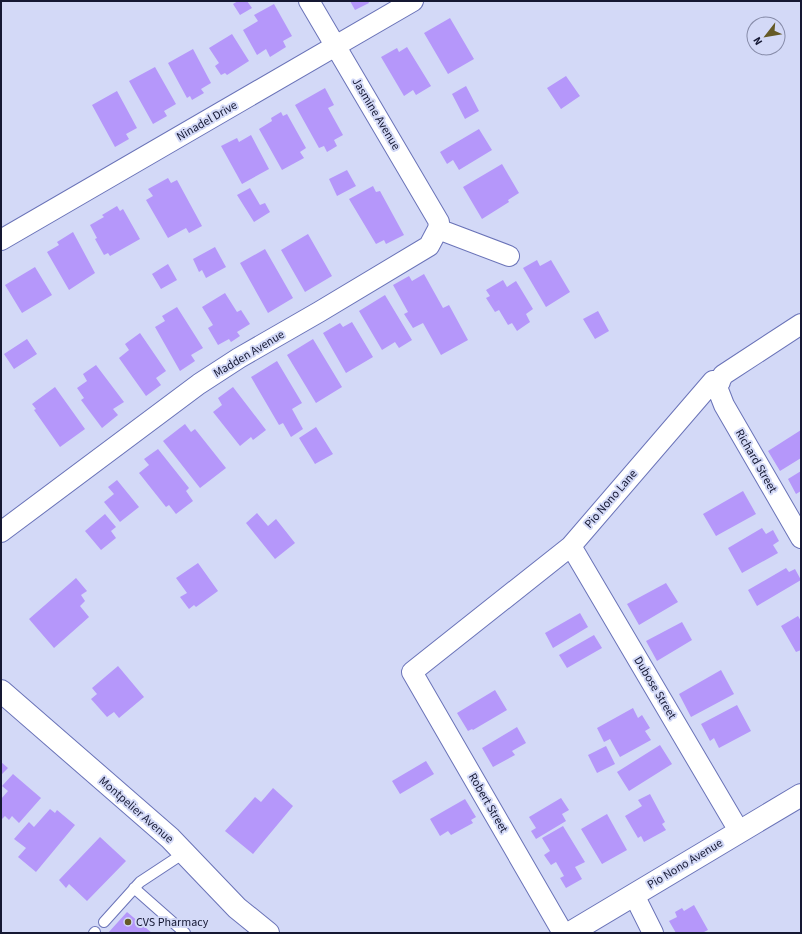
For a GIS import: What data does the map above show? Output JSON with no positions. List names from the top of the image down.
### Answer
{
  "streets": {
    "street": [
      "Jasmine Avenue",
      "Ninadel Drive",
      "Madden Avenue",
      "Richard Street",
      "Pio Nono Lane",
      "Dubose Street",
      "Robert Street",
      "Montpelier Avenue",
      "Pio Nono Avenue"
    ]
  },
  "crossings": [
    ["Jasmine Avenue", "Ninadel Drive"],
    ["Jasmine Avenue", "Madden Avenue"],
    ["Richard Street", "Pio Nono Lane"],
    ["Pio Nono Lane", "Dubose Street"],
    ["Pio Nono Lane", "Robert Street"],
    ["Dubose Street", "Pio Nono Avenue"],
    ["Robert Street", "Pio Nono Avenue"]
  ],
  "places": ["CVS Pharmacy"],
  "north": "bottom left"
}
